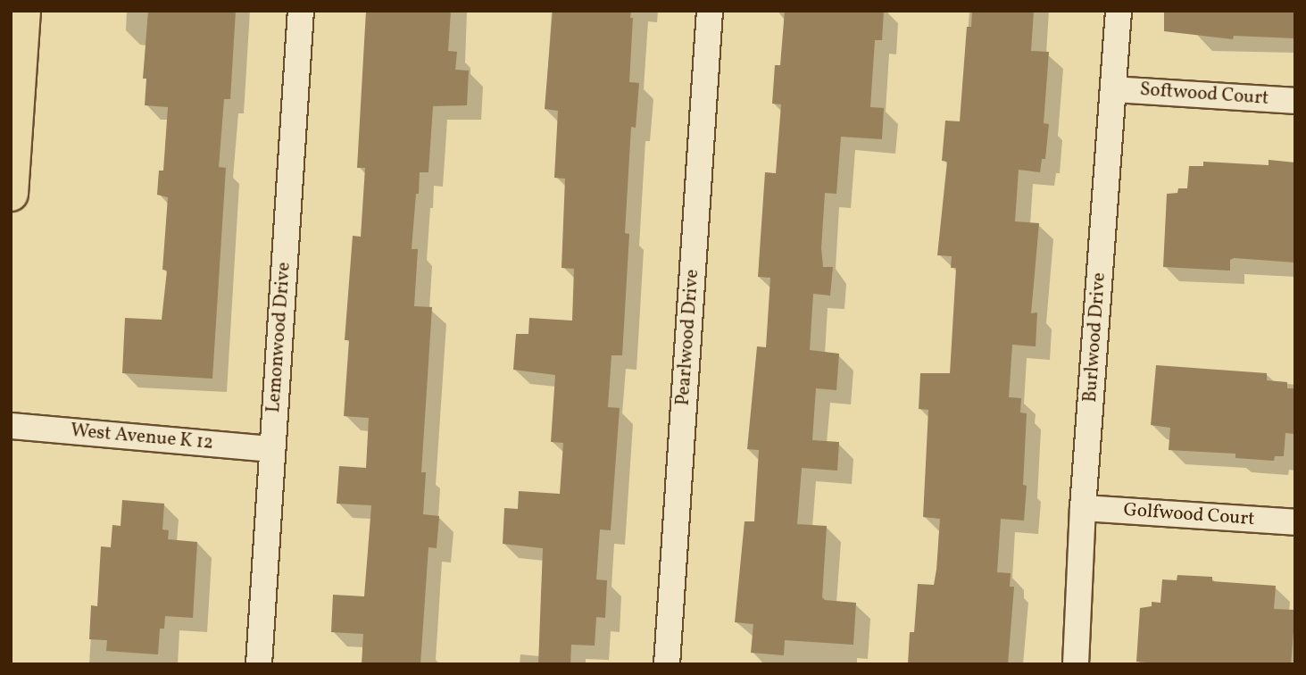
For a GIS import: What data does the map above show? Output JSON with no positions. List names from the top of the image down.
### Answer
{
  "streets": {
    "street": [
      "Softwood Court",
      "Lemonwood Drive",
      "Pearlwood Drive",
      "Burlwood Drive",
      "West Avenue K 12",
      "Golfwood Court"
    ]
  },
  "crossings": [
    ["Softwood Court", "Burlwood Drive"],
    ["Lemonwood Drive", "West Avenue K 12"],
    ["Burlwood Drive", "Golfwood Court"]
  ]
}
